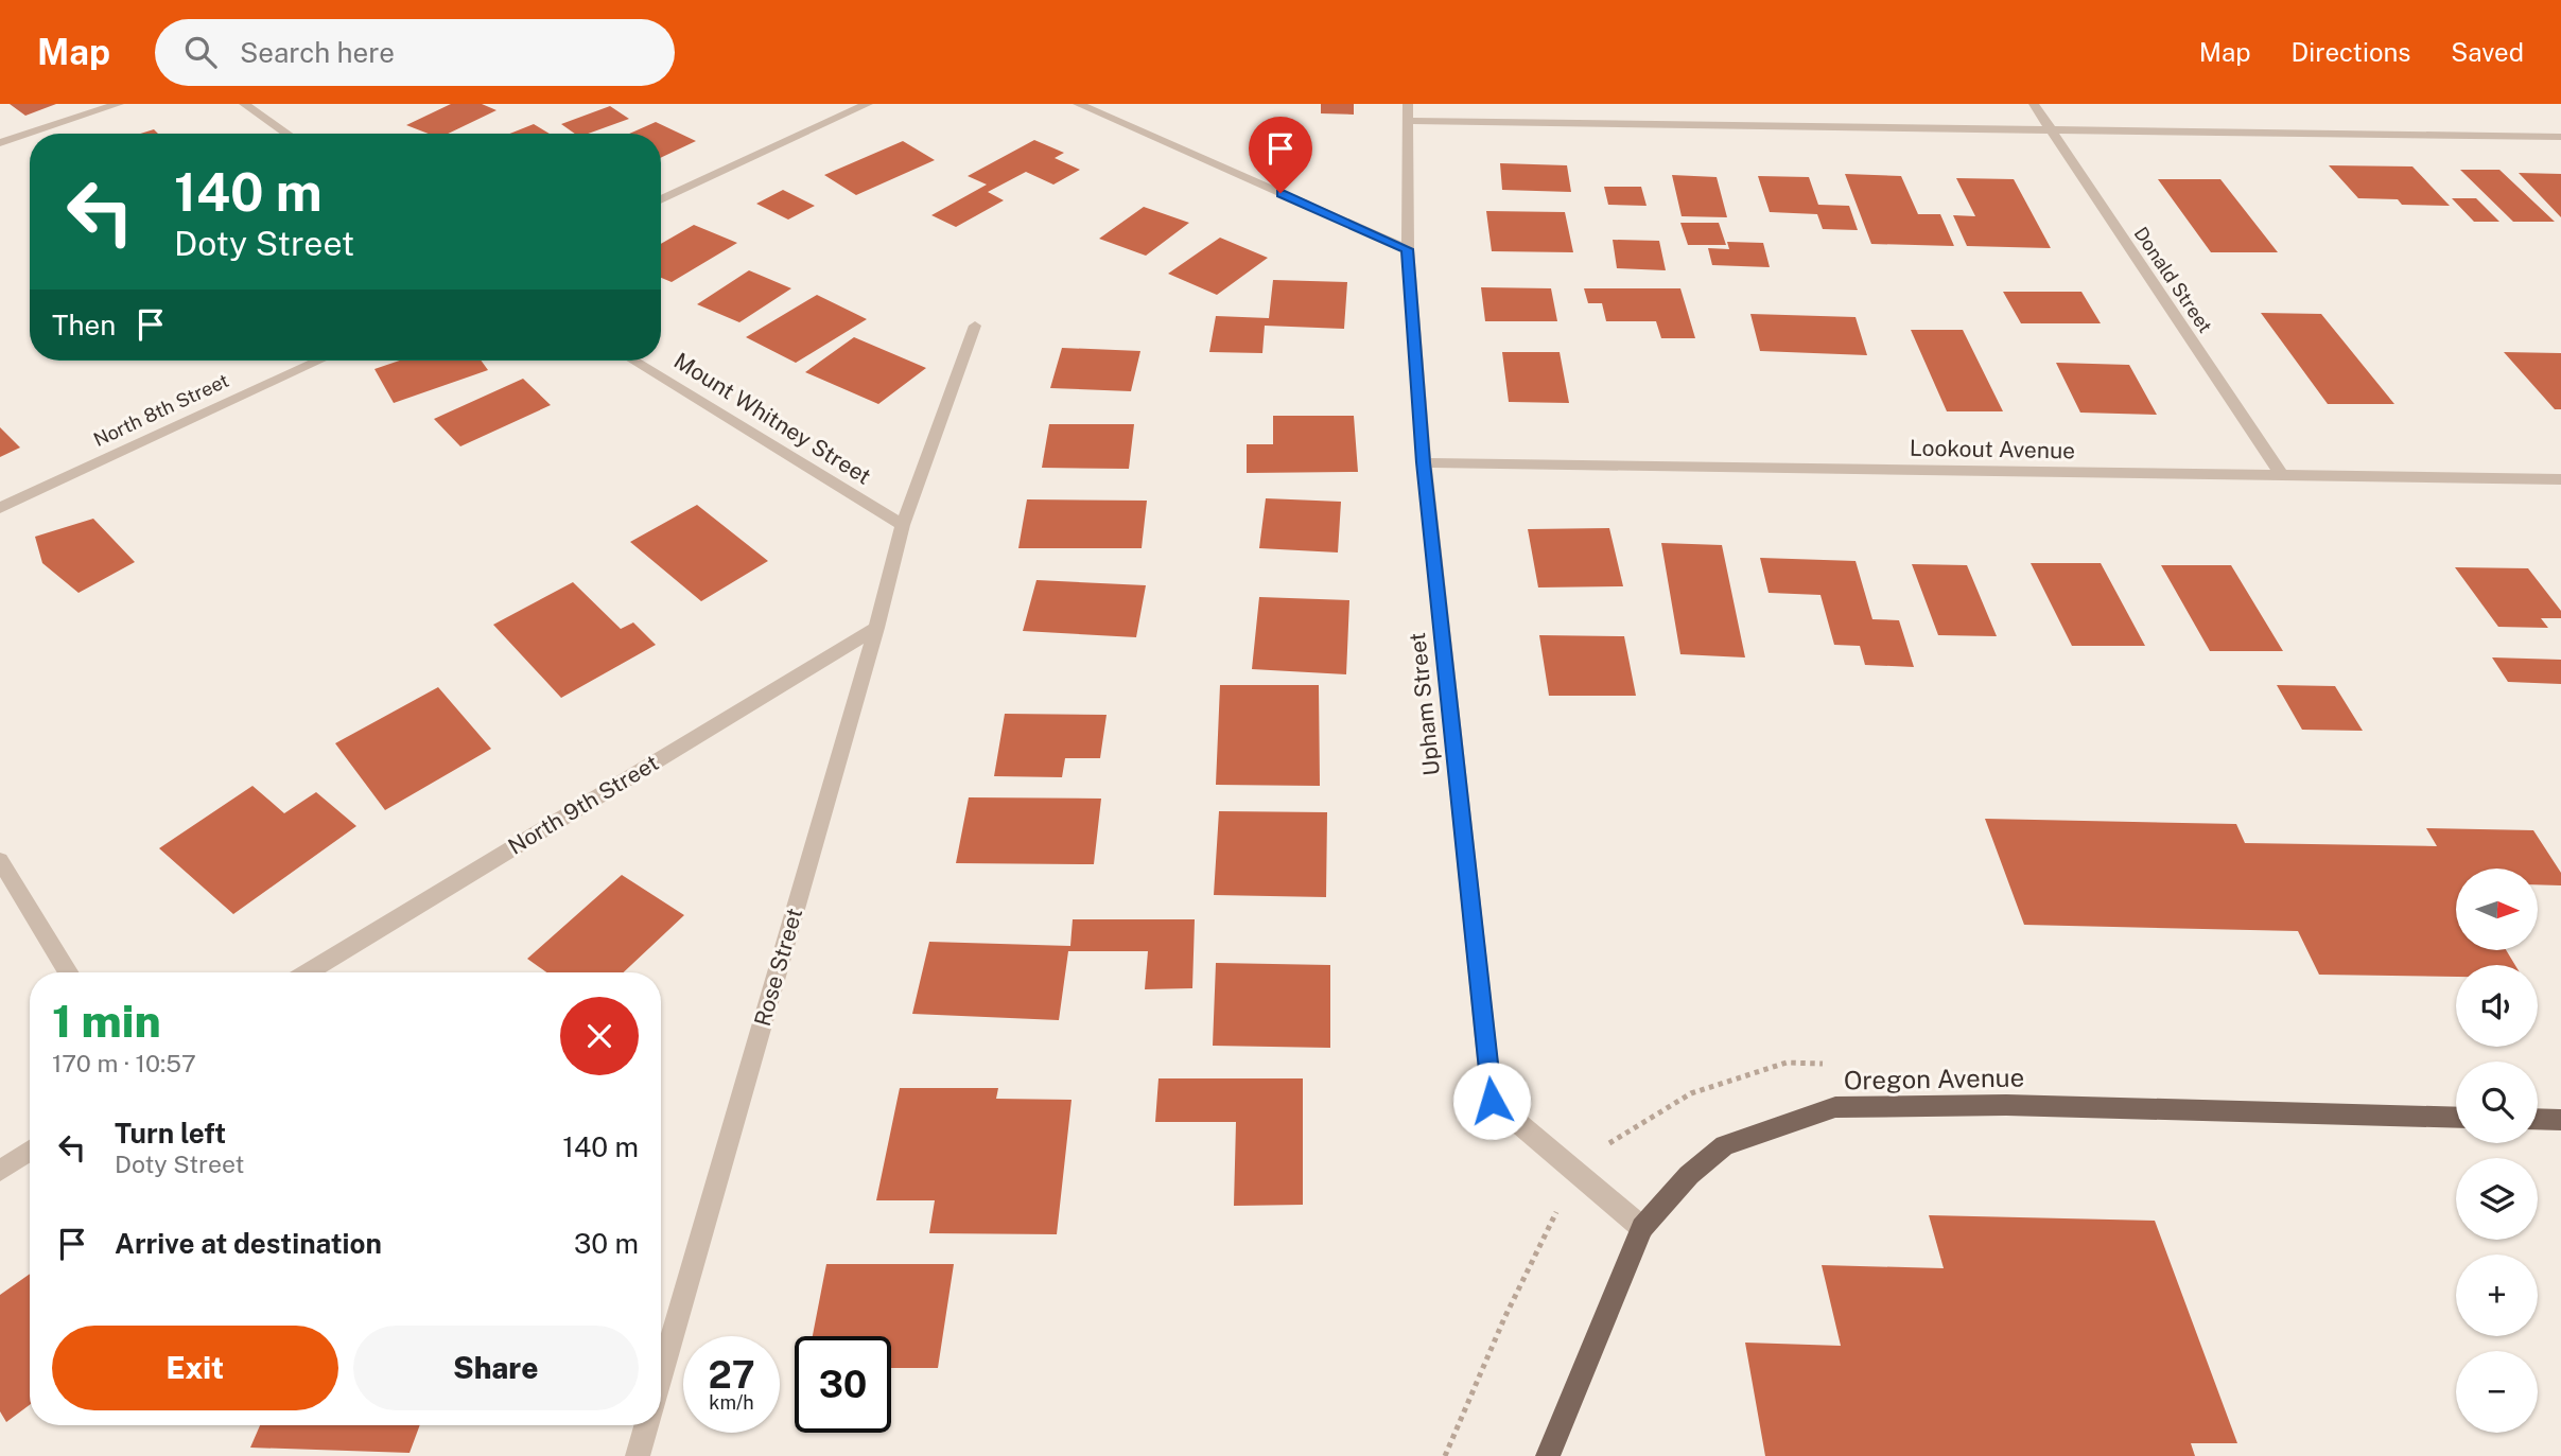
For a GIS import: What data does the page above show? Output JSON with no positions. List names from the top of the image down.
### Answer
{
  "streets": {
    "main road": ["Oregon Avenue"],
    "street": [
      "Donald Street",
      "North 8th Street",
      "Mount Whitney Street",
      "Lookout Avenue",
      "Upham Street",
      "North 9th Street",
      "Rose Street"
    ]
  },
  "crossings": [
    ["Donald Street", "Lookout Avenue"],
    ["Mount Whitney Street", "Rose Street"],
    ["Lookout Avenue", "Upham Street"],
    ["Upham Street", "Oregon Avenue"],
    ["North 9th Street", "Rose Street"]
  ],
  "north": "right",
  "page": {
    "header": "Map",
    "search": "Search here",
    "nav": ["Map", "Directions", "Saved"],
    "turn": ["140 m", "Doty Street"],
    "then": "Then",
    "map_buttons": ["+", "−"],
    "heading": ["1 min", "170 m · 10:57"],
    "list": [
      {
        "name": "Turn left",
        "note": "Doty Street",
        "value": "140 m"
      },
      {
        "name": "Arrive at destination",
        "value": "30 m"
      }
    ],
    "buttons": ["Exit", "Share"],
    "speed": "27 km/h",
    "limit": "30"
  }
}
